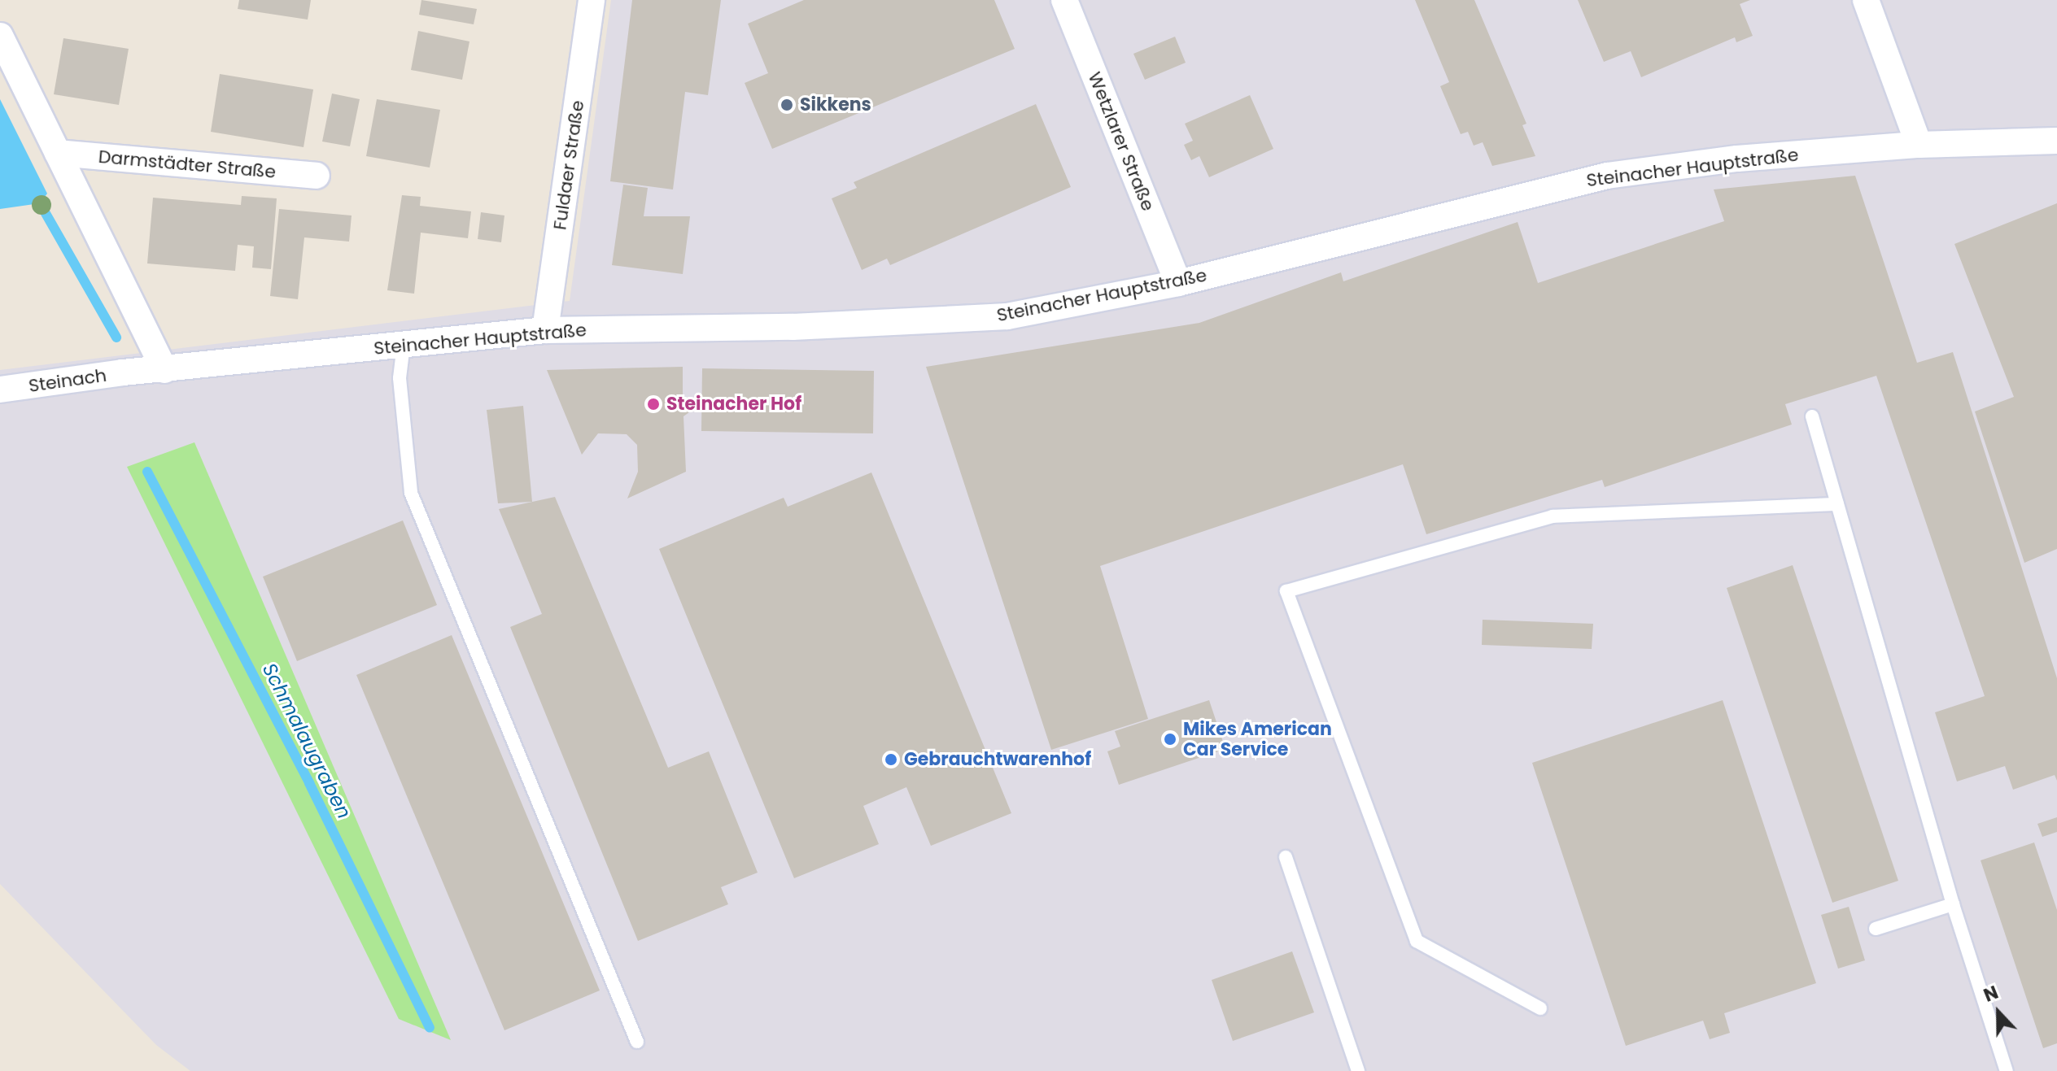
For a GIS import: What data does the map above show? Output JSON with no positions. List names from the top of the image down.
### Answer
{
  "streets": {
    "street": [
      "Wetzlarer Straße",
      "Darmstädter Straße",
      "Fuldaer Straße",
      "Steinacher Hauptstraße",
      "Steinach"
    ]
  },
  "crossings": [
    ["Wetzlarer Straße", "Steinacher Hauptstraße"],
    ["Fuldaer Straße", "Steinacher Hauptstraße"],
    ["Steinacher Hauptstraße", "Steinach"]
  ],
  "water": ["Schmalaugraben"],
  "places": [
    "Sikkens",
    "Steinacher Hof",
    "Mikes American Car Service",
    "Gebrauchtwarenhof"
  ],
  "north": "top"
}
